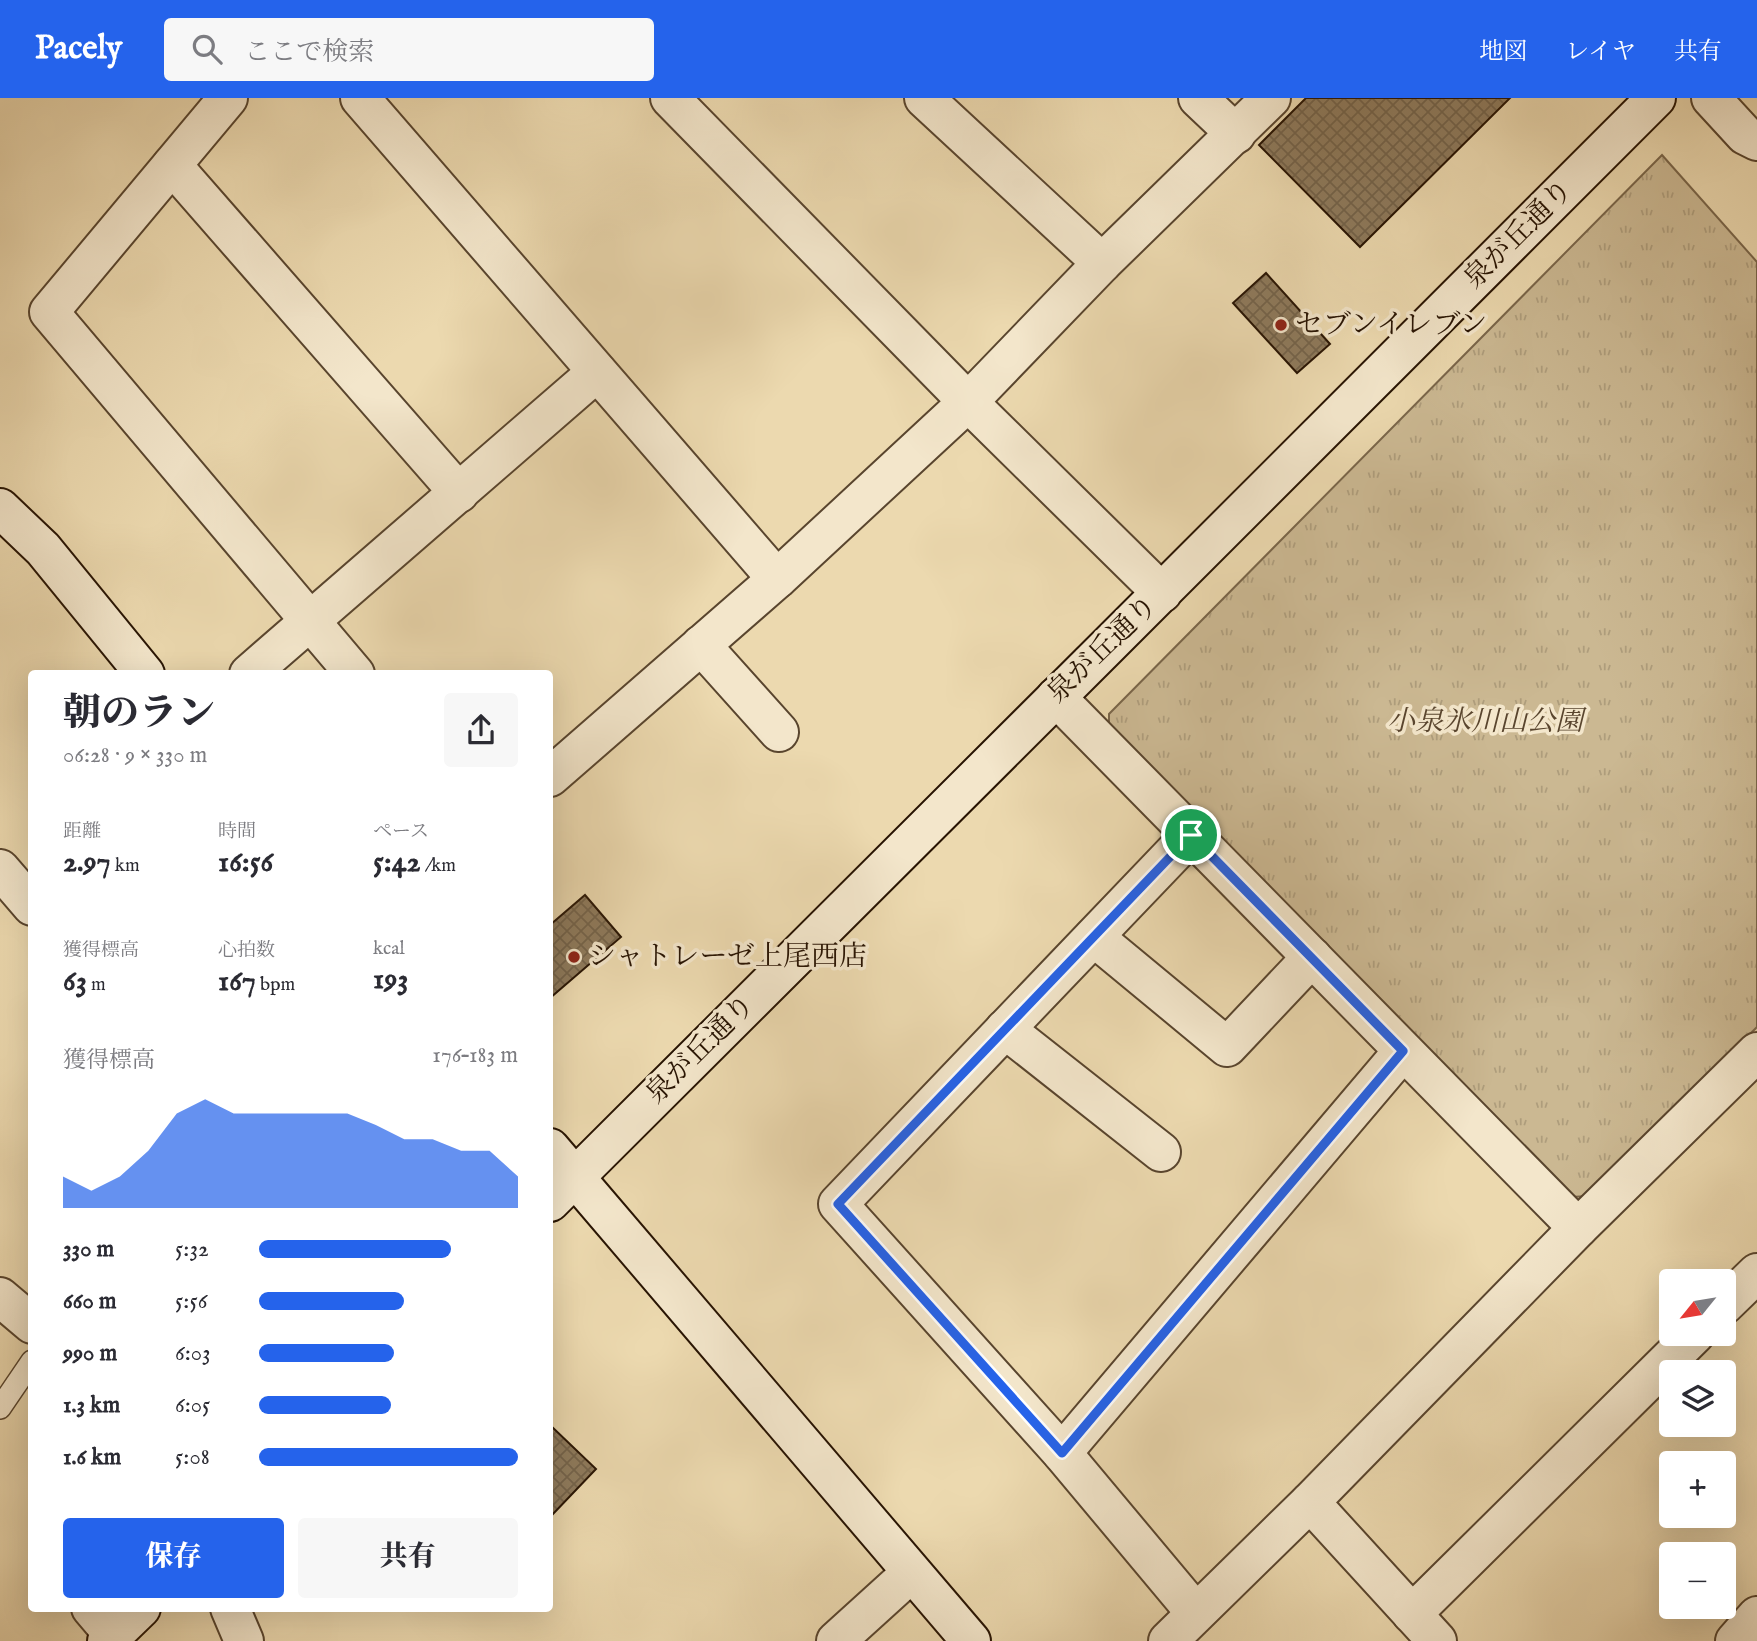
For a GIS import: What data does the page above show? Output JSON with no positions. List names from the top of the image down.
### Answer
{
  "streets": {
    "street": ["泉が丘通り"]
  },
  "parks": ["小泉氷川山公園"],
  "places": ["セブンイレブン", "シャトレーゼ上尾西店"],
  "north": "bottom left",
  "page": {
    "header": "Pacely",
    "search": "ここで検索",
    "nav": ["地図", "レイヤ", "共有"],
    "heading": ["朝のラン", "06:28 · 9 × 330 m"],
    "stats": [
      ["距離", "2.97 km"],
      ["時間", "16:56"],
      ["ペース", "5:42 /km"],
      ["獲得標高", "63 m"],
      ["心拍数", "167 bpm"],
      ["kcal", "193"]
    ],
    "chart": ["獲得標高", "176–183 m"],
    "list": [
      {
        "name": "330 m",
        "note": "5:32"
      },
      {
        "name": "660 m",
        "note": "5:56"
      },
      {
        "name": "990 m",
        "note": "6:03"
      },
      {
        "name": "1.3 km",
        "note": "6:05"
      },
      {
        "name": "1.6 km",
        "note": "5:08"
      }
    ],
    "map_buttons": ["+", "−"],
    "buttons": ["保存", "共有"]
  }
}
